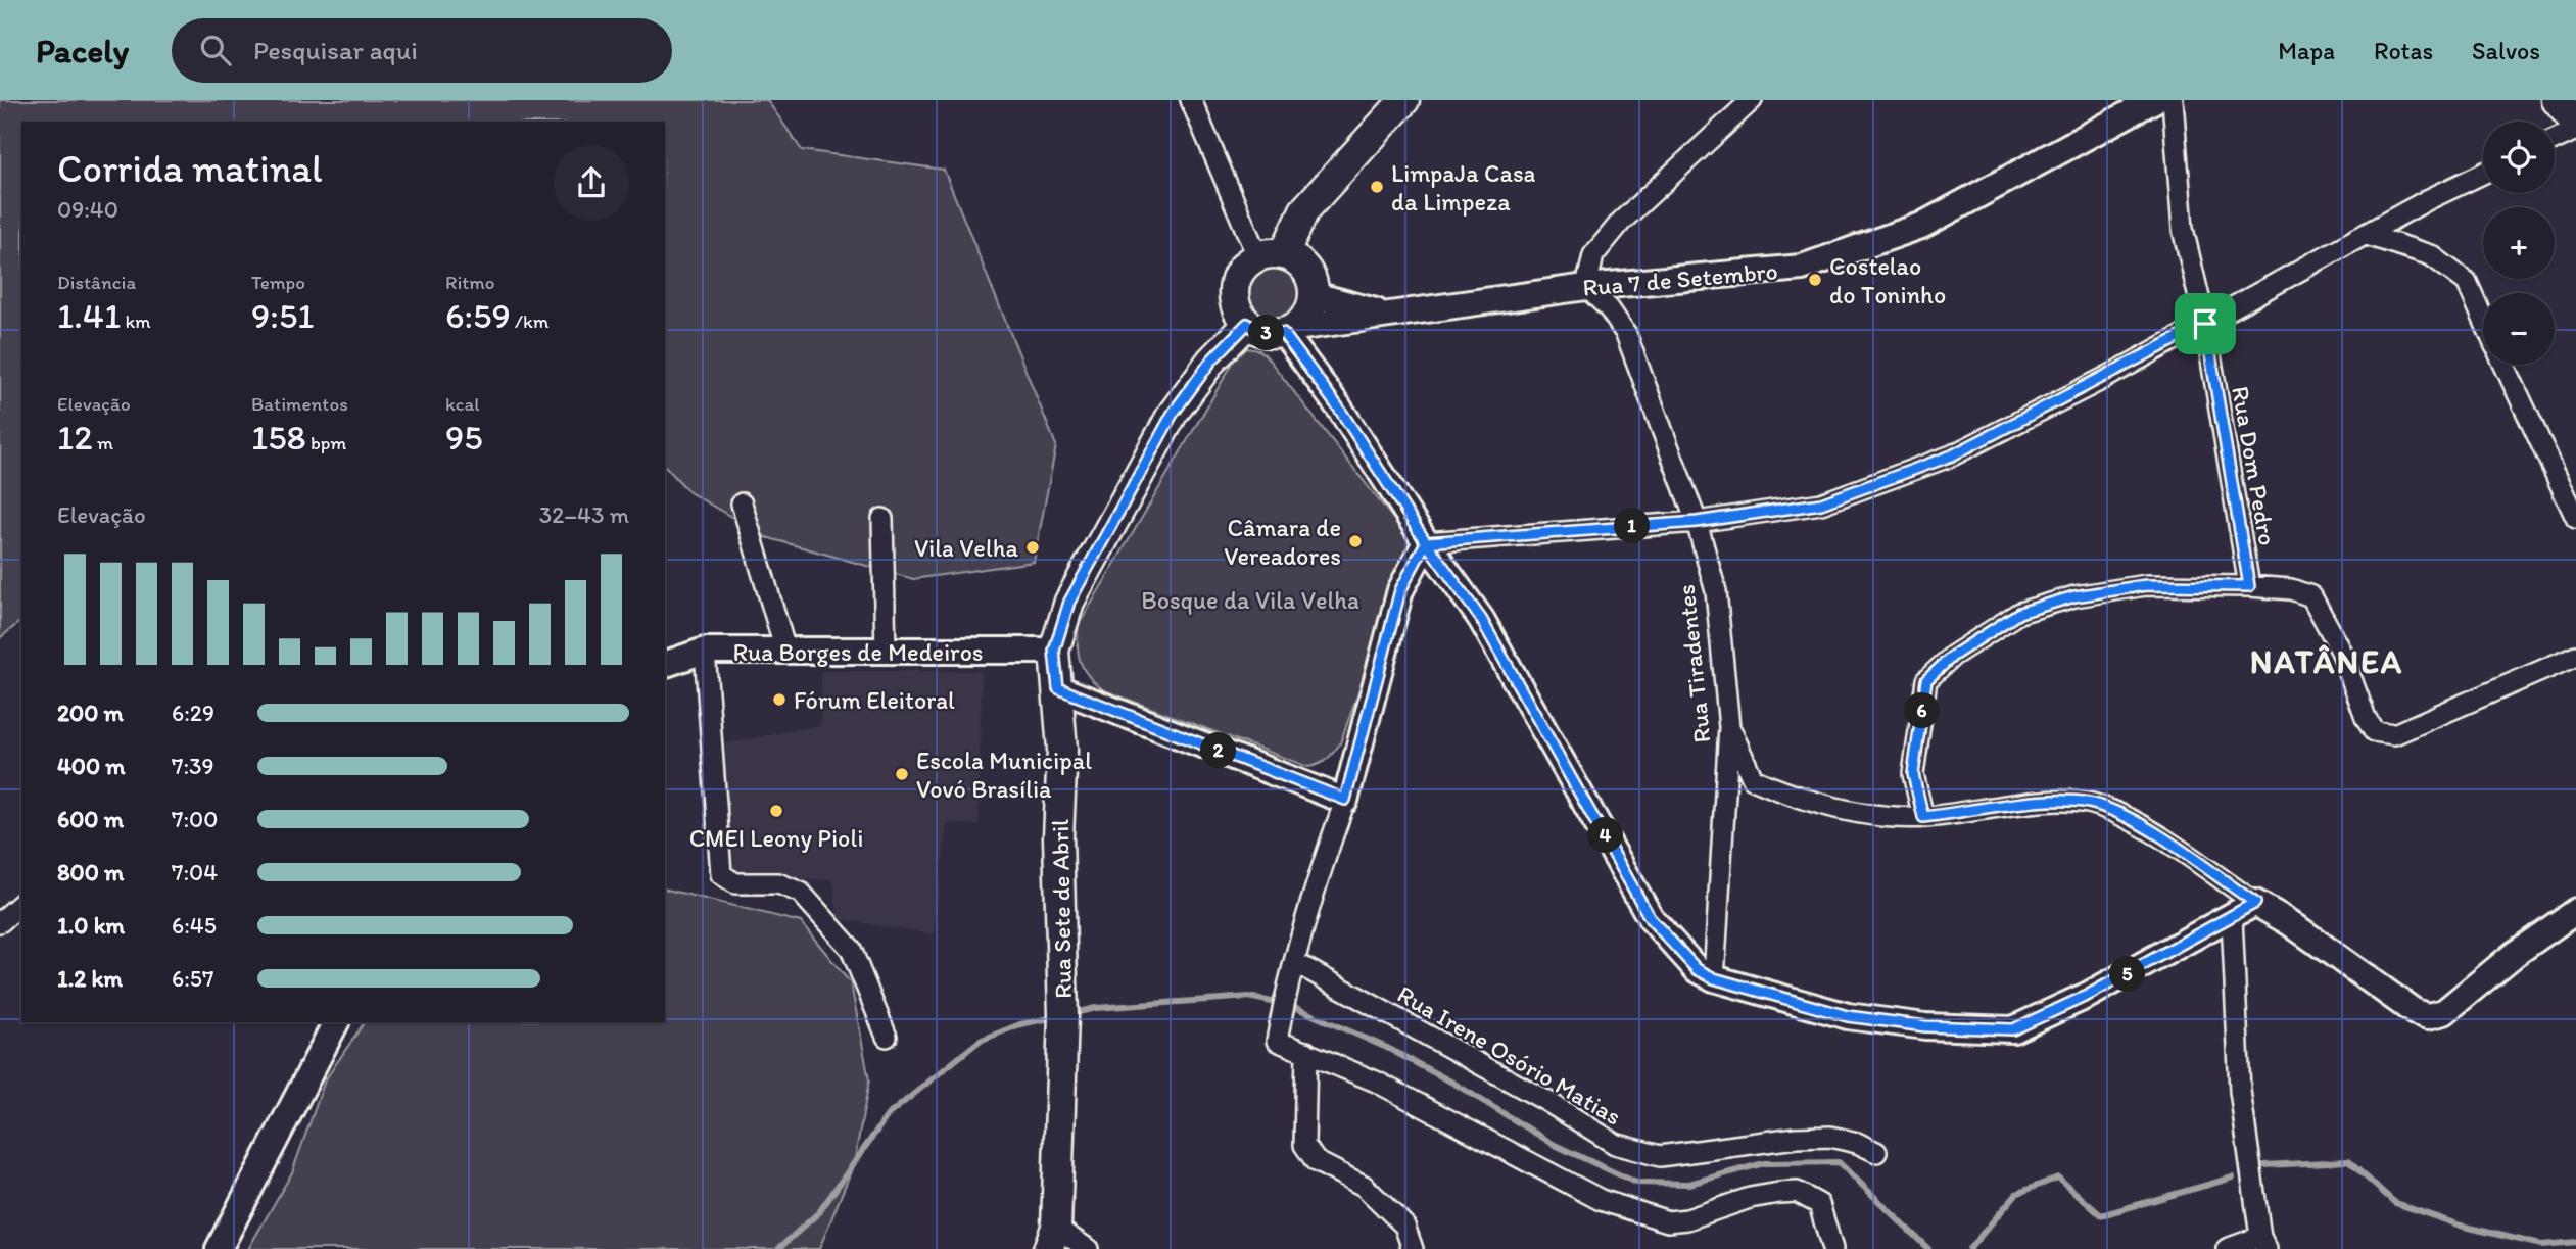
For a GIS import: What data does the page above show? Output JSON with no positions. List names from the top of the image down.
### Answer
{
  "streets": {
    "main road": ["Rua Sete de Abril"],
    "street": [
      "Rua 7 de Setembro",
      "Rua Dom Pedro",
      "Rua Borges de Medeiros",
      "Rua Tiradentes",
      "Rua Irene Osório Matias"
    ]
  },
  "crossings": [
    ["Rua 7 de Setembro", "Rua Tiradentes"],
    ["Rua 7 de Setembro", "Rua Sete de Abril"],
    ["Rua Borges de Medeiros", "Rua Sete de Abril"]
  ],
  "districts": ["NATÂNEA"],
  "parks": ["Bosque da Vila Velha"],
  "places": [
    "LimpaJa Casa da Limpeza",
    "Costelao do Toninho",
    "Câmara de Vereadores",
    "Vila Velha",
    "Fórum Eleitoral",
    "Escola Municipal Vovó Brasília",
    "CMEI Leony Pioli"
  ],
  "page": {
    "header": "Pacely",
    "search": "Pesquisar aqui",
    "nav": ["Mapa", "Rotas", "Salvos"],
    "map_buttons": ["+", "−"],
    "heading": ["Corrida matinal", "09:40"],
    "stats": [
      ["Distância", "1.41 km"],
      ["Tempo", "9:51"],
      ["Ritmo", "6:59 /km"],
      ["Elevação", "12 m"],
      ["Batimentos", "158 bpm"],
      ["kcal", "95"]
    ],
    "pins": [
      "3",
      "1",
      "6",
      "2",
      "4",
      "5"
    ],
    "chart": ["Elevação", "32–43 m"],
    "list": [
      {
        "name": "200 m",
        "note": "6:29"
      },
      {
        "name": "400 m",
        "note": "7:39"
      },
      {
        "name": "600 m",
        "note": "7:00"
      },
      {
        "name": "800 m",
        "note": "7:04"
      },
      {
        "name": "1.0 km",
        "note": "6:45"
      },
      {
        "name": "1.2 km",
        "note": "6:57"
      }
    ]
  }
}
